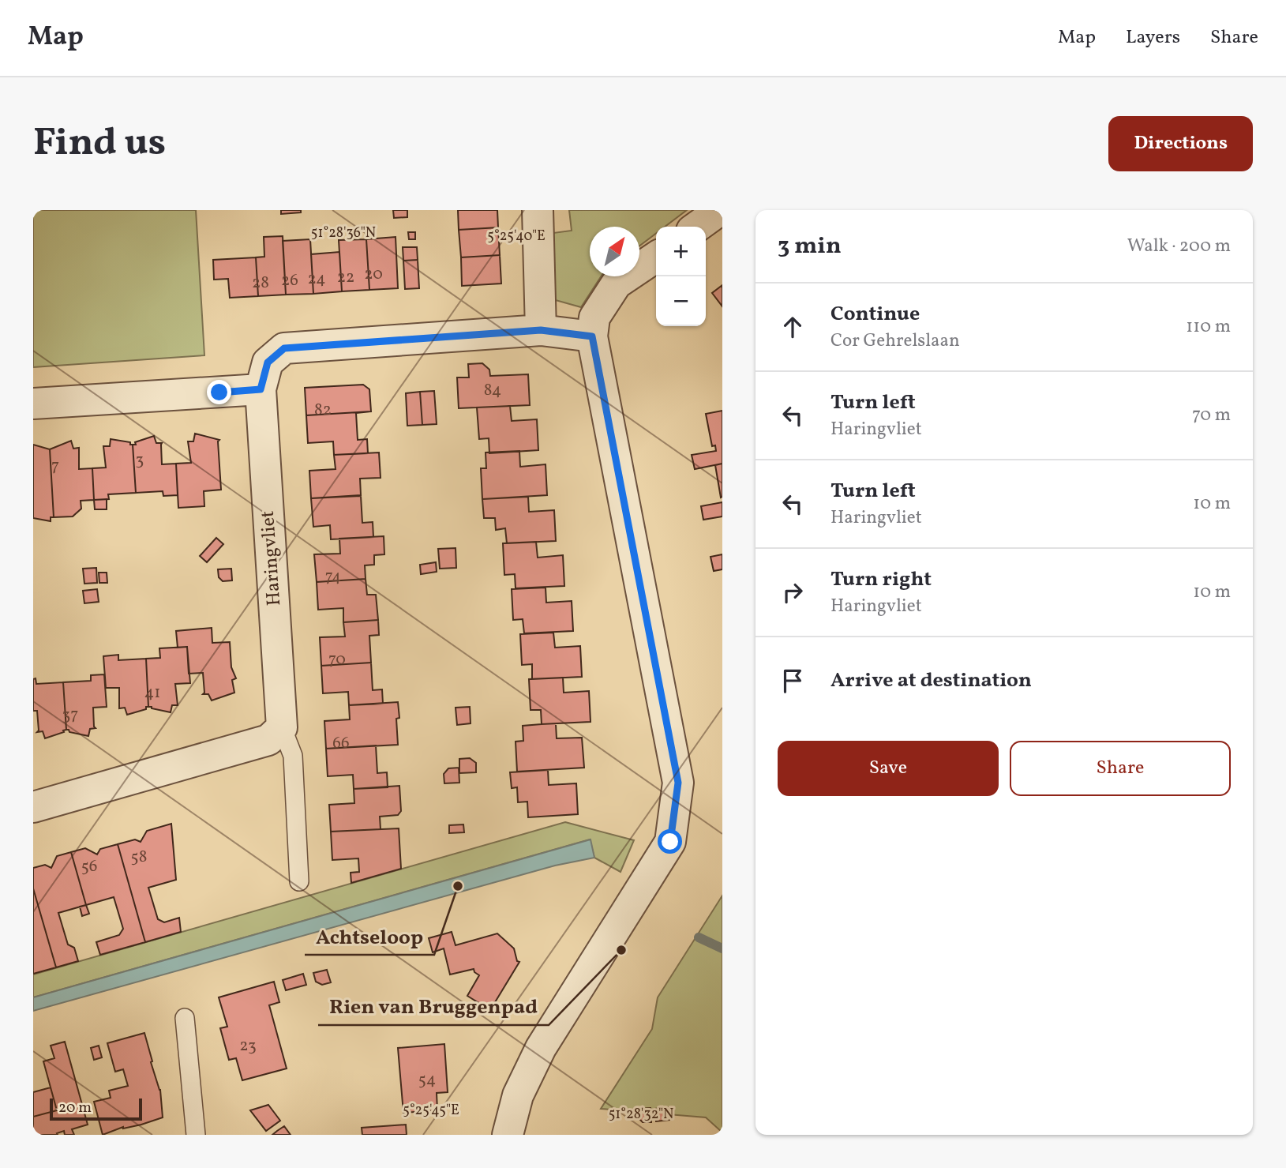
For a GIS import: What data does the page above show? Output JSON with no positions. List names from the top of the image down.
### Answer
{
  "streets": {
    "street": ["Haringvliet"]
  },
  "places": ["Achtseloop", "Rien van Bruggenpad"],
  "house_numbers": [
    "20",
    "22",
    "24",
    "26",
    "28",
    "84",
    "82",
    "3",
    "7",
    "74",
    "70",
    "41",
    "37",
    "66",
    "58",
    "56",
    "23",
    "54"
  ],
  "scale_bar": "20 m",
  "north": "top right",
  "page": {
    "header": "Map",
    "nav": ["Map", "Layers", "Share"],
    "buttons": [
      "Directions",
      ["Save", "Share"]
    ],
    "title": "Find us",
    "heading": ["3 min", "Walk · 200 m"],
    "map_buttons": ["+", "−"],
    "list": [
      ["Continue", "Cor Gehrelslaan", "110 m"],
      ["Turn left", "Haringvliet", "70 m"],
      ["Turn left", "Haringvliet", "10 m"],
      ["Turn right", "Haringvliet", "10 m"],
      "Arrive at destination"
    ],
    "scale": "20 m"
  },
  "coordinates": [
    "51°28'36\"N",
    "5°25'40\"E",
    "5°25'45\"E",
    "51°28'32\"N"
  ]
}
